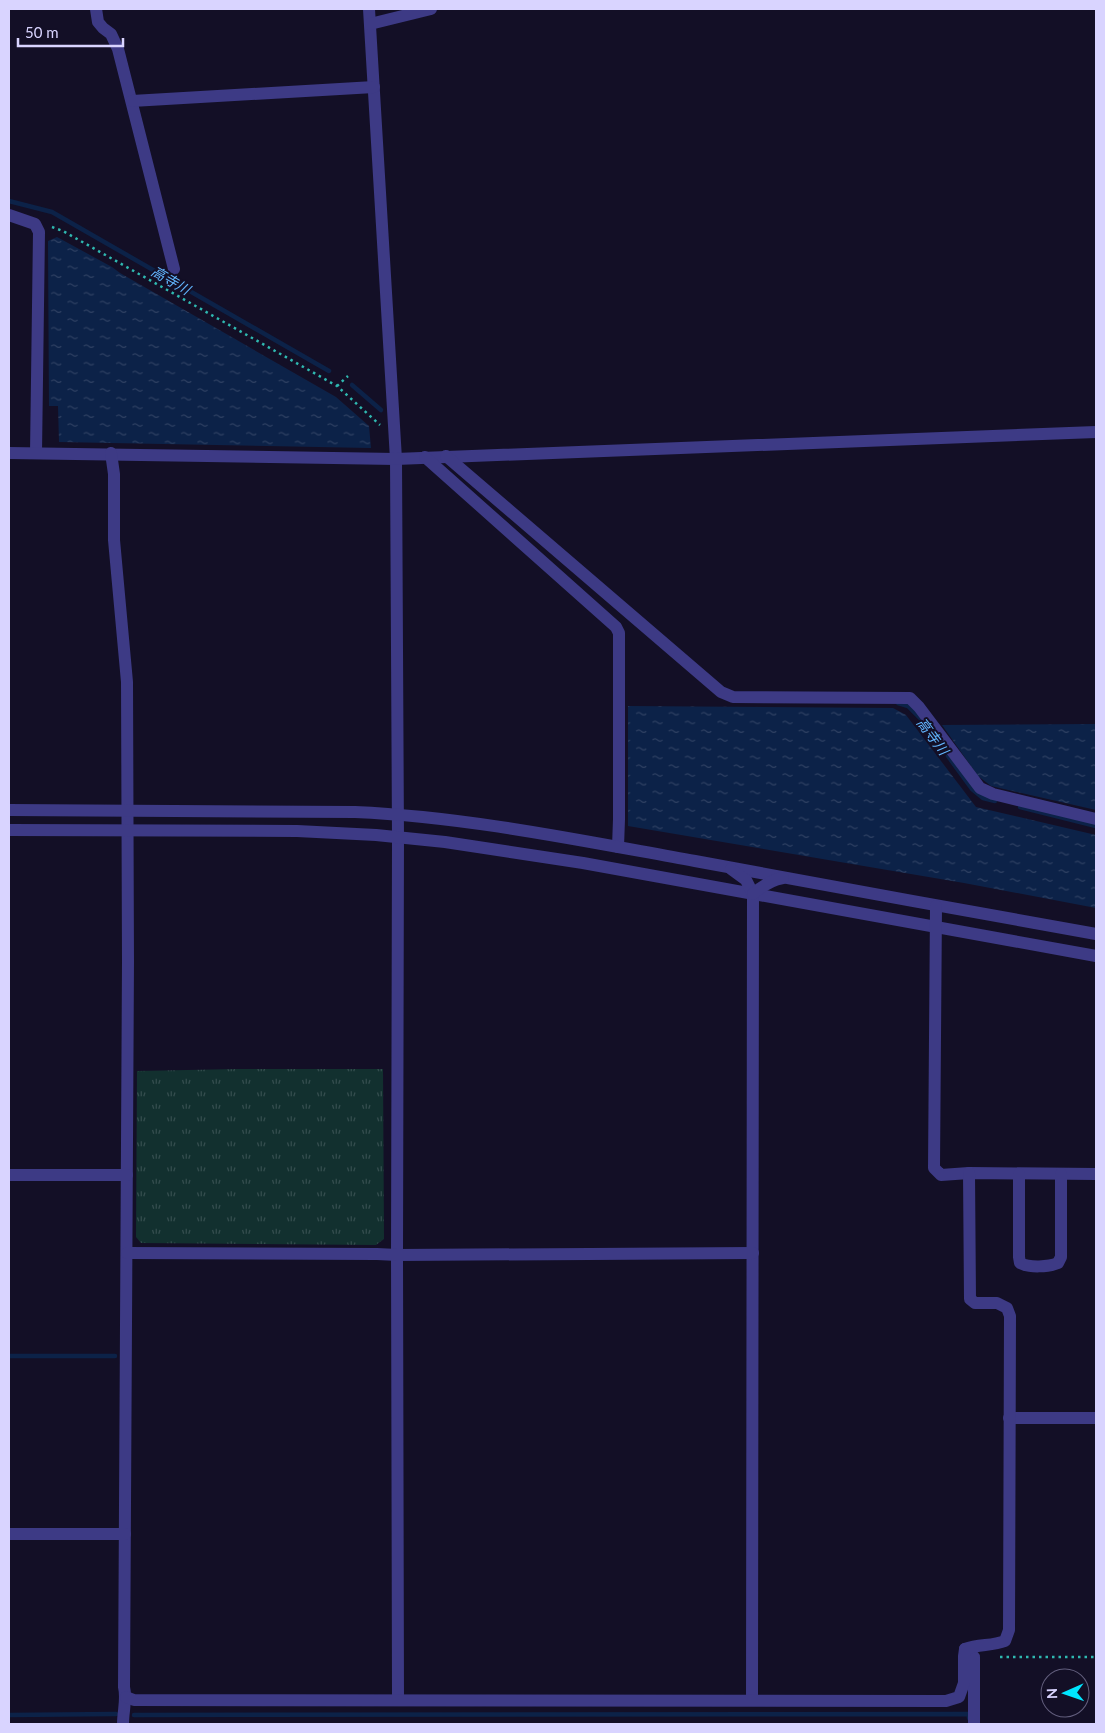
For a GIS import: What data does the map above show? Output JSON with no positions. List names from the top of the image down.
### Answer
{
  "water": ["高寺川"],
  "scale_bar": "50 m",
  "north": "left"
}
